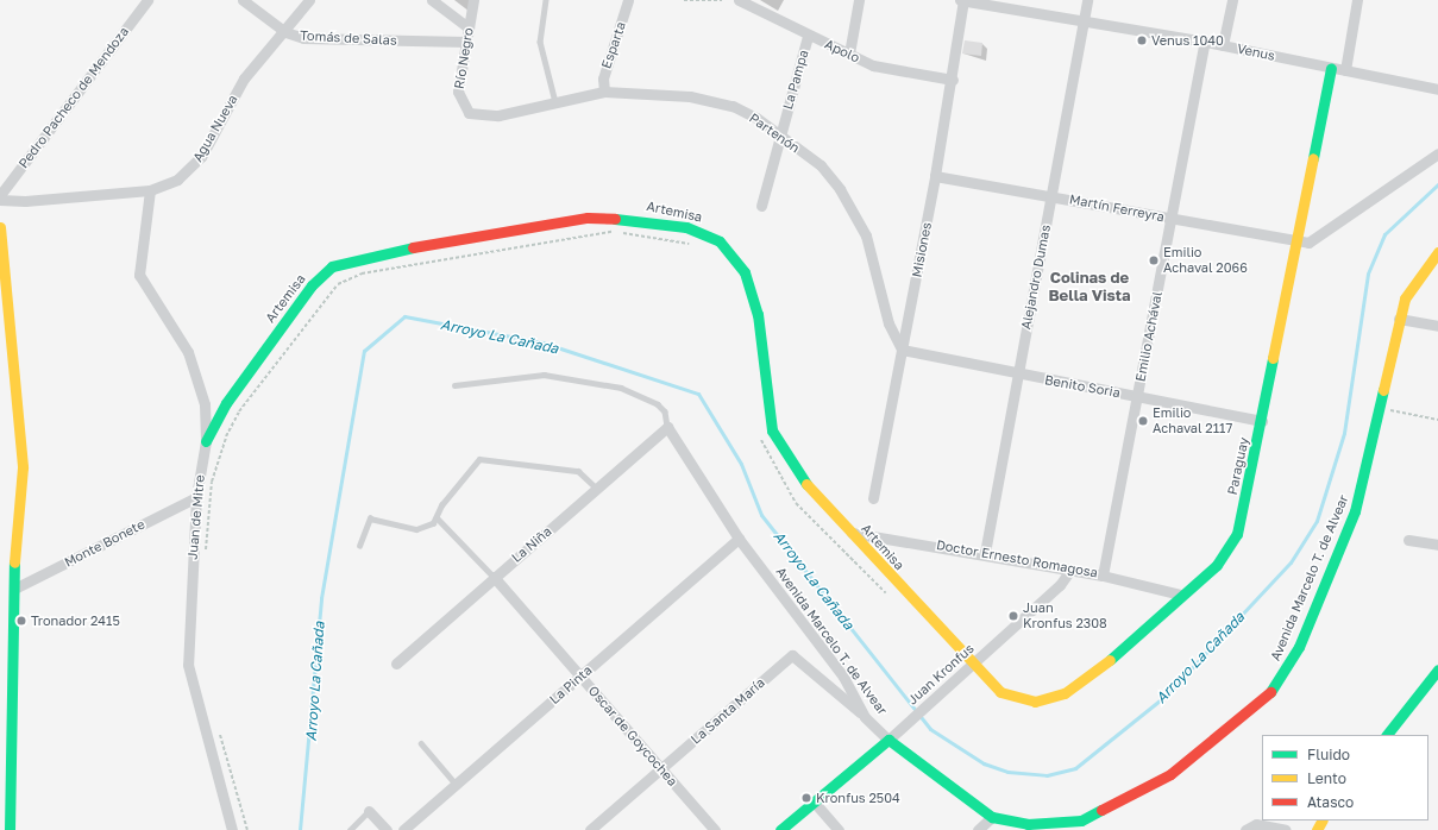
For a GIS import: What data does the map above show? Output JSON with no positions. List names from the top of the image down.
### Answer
{
  "streets": {
    "street": [
      "Tomás de Salas",
      "Esparta",
      "Apolo",
      "Venus",
      "Río Negro",
      "La Pampa",
      "Pedro Pacheco de Mendoza",
      "Agua Nueva",
      "Partenón",
      "Martín Ferreyra",
      "Artemisa",
      "Misiones",
      "Alejandro Dumas",
      "Emilio Achával",
      "Benito Soria",
      "Paraguay",
      "Juan de Mitre",
      "Monte Bonete",
      "La Niña",
      "Doctor Ernesto Romagosa",
      "Avenida Marcelo T. de Alvear",
      "Juan Kronfus",
      "La Pinta",
      "La Santa María",
      "Oscar de Goycochea"
    ]
  },
  "crossings": [
    ["Tomás de Salas", "Río Negro"],
    ["Tomás de Salas", "Agua Nueva"],
    ["Esparta", "Partenón"],
    ["Apolo", "La Pampa"],
    ["Apolo", "Misiones"],
    ["Venus", "Misiones"],
    ["Venus", "Alejandro Dumas"],
    ["Venus", "Emilio Achával"],
    ["Venus", "Paraguay"],
    ["Río Negro", "Partenón"],
    ["La Pampa", "Partenón"],
    ["Agua Nueva", "Juan de Mitre"],
    ["Partenón", "Misiones"],
    ["Partenón", "Benito Soria"],
    ["Martín Ferreyra", "Misiones"],
    ["Martín Ferreyra", "Alejandro Dumas"],
    ["Martín Ferreyra", "Emilio Achával"],
    ["Martín Ferreyra", "Paraguay"],
    ["Artemisa", "Paraguay"],
    ["Artemisa", "Juan de Mitre"],
    ["Artemisa", "Doctor Ernesto Romagosa"],
    ["Artemisa", "Juan Kronfus"],
    ["Misiones", "Benito Soria"],
    ["Alejandro Dumas", "Benito Soria"],
    ["Alejandro Dumas", "Doctor Ernesto Romagosa"],
    ["Emilio Achával", "Benito Soria"],
    ["Emilio Achával", "Doctor Ernesto Romagosa"],
    ["Benito Soria", "Paraguay"],
    ["Paraguay", "Doctor Ernesto Romagosa"],
    ["Paraguay", "Juan Kronfus"],
    ["Juan de Mitre", "Monte Bonete"],
    ["La Niña", "Avenida Marcelo T. de Alvear"],
    ["La Niña", "Oscar de Goycochea"],
    ["Doctor Ernesto Romagosa", "Juan Kronfus"],
    ["Avenida Marcelo T. de Alvear", "Juan Kronfus"],
    ["Avenida Marcelo T. de Alvear", "La Pinta"],
    ["Avenida Marcelo T. de Alvear", "La Santa María"],
    ["La Pinta", "Oscar de Goycochea"],
    ["La Santa María", "Oscar de Goycochea"]
  ],
  "districts": ["Colinas de Bella Vista"],
  "water": ["Arroyo La Cañada"],
  "places": [
    "Venus 1040",
    "Emilio Achaval 2066",
    "Emilio Achaval 2117",
    "Juan Kronfus 2308",
    "Tronador 2415",
    "Kronfus 2504"
  ],
  "legend": ["Fluido", "Lento", "Atasco"]
}
